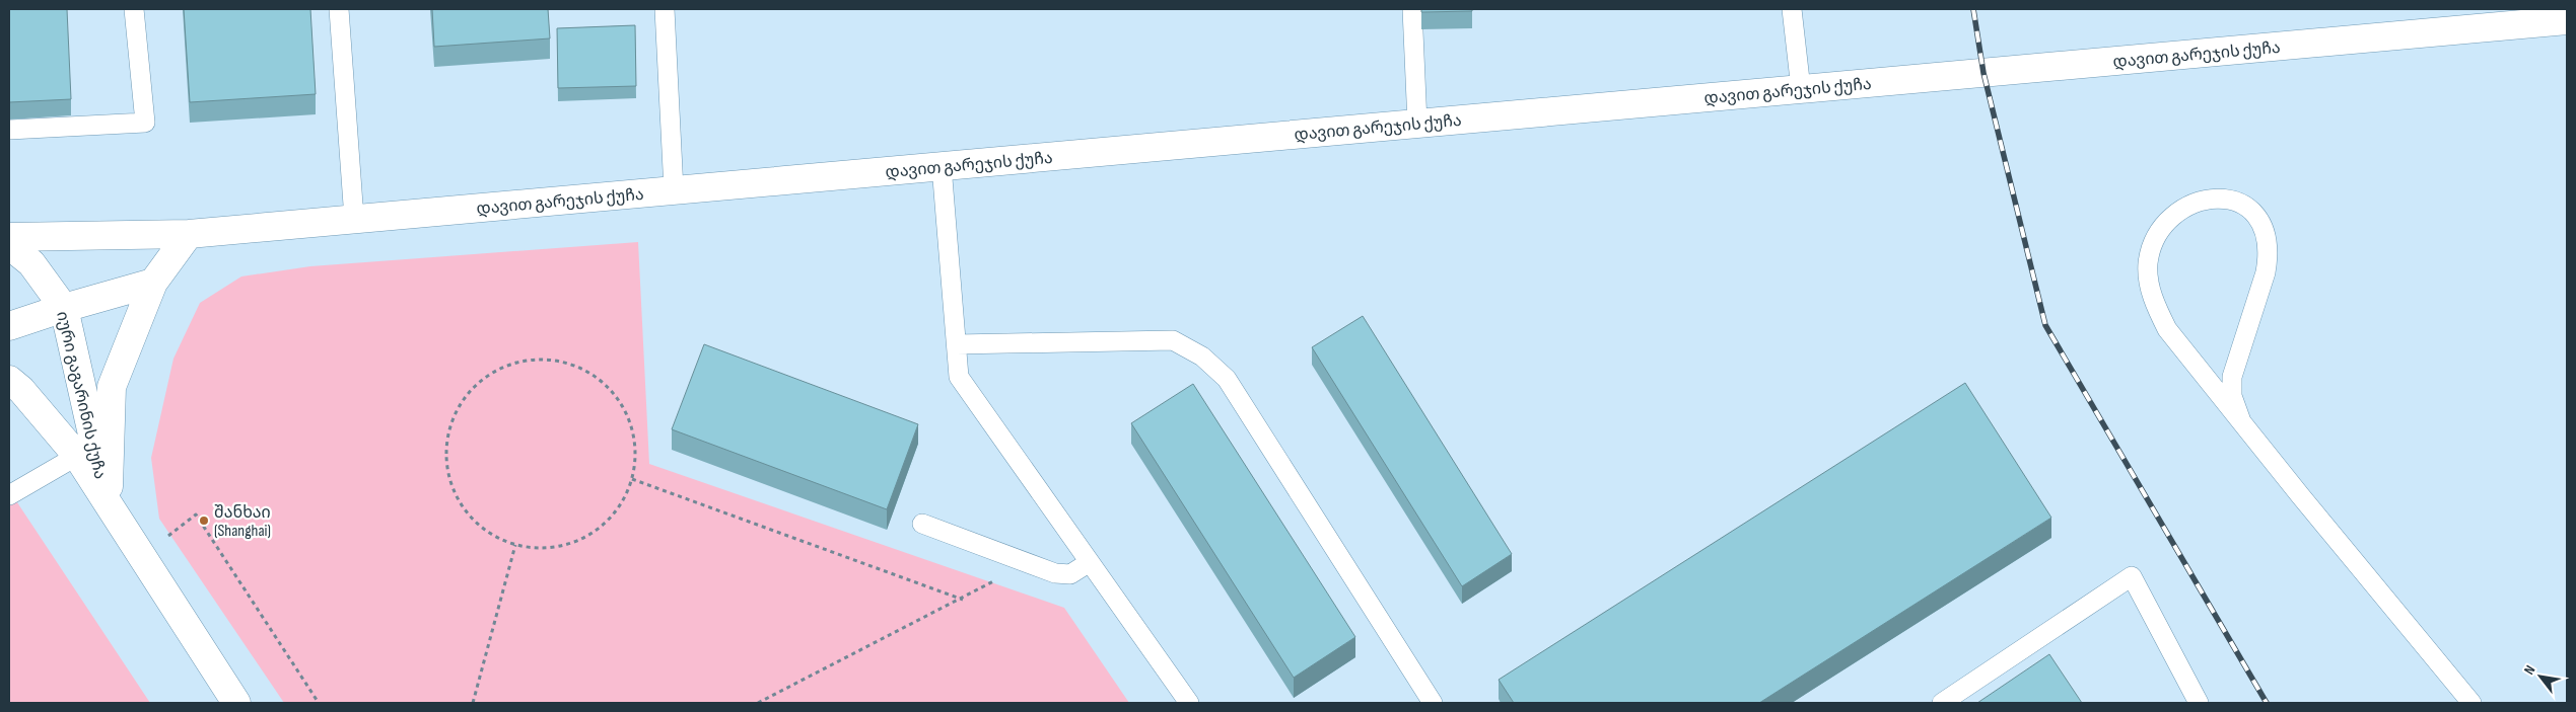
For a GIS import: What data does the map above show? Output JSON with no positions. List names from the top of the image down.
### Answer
{
  "streets": {
    "street": ["დავით გარეჯის ქუჩა", "იური გაგარინის ქუჩა"]
  },
  "places": ["შანხაი (Shanghai)"],
  "north": "top left"
}
